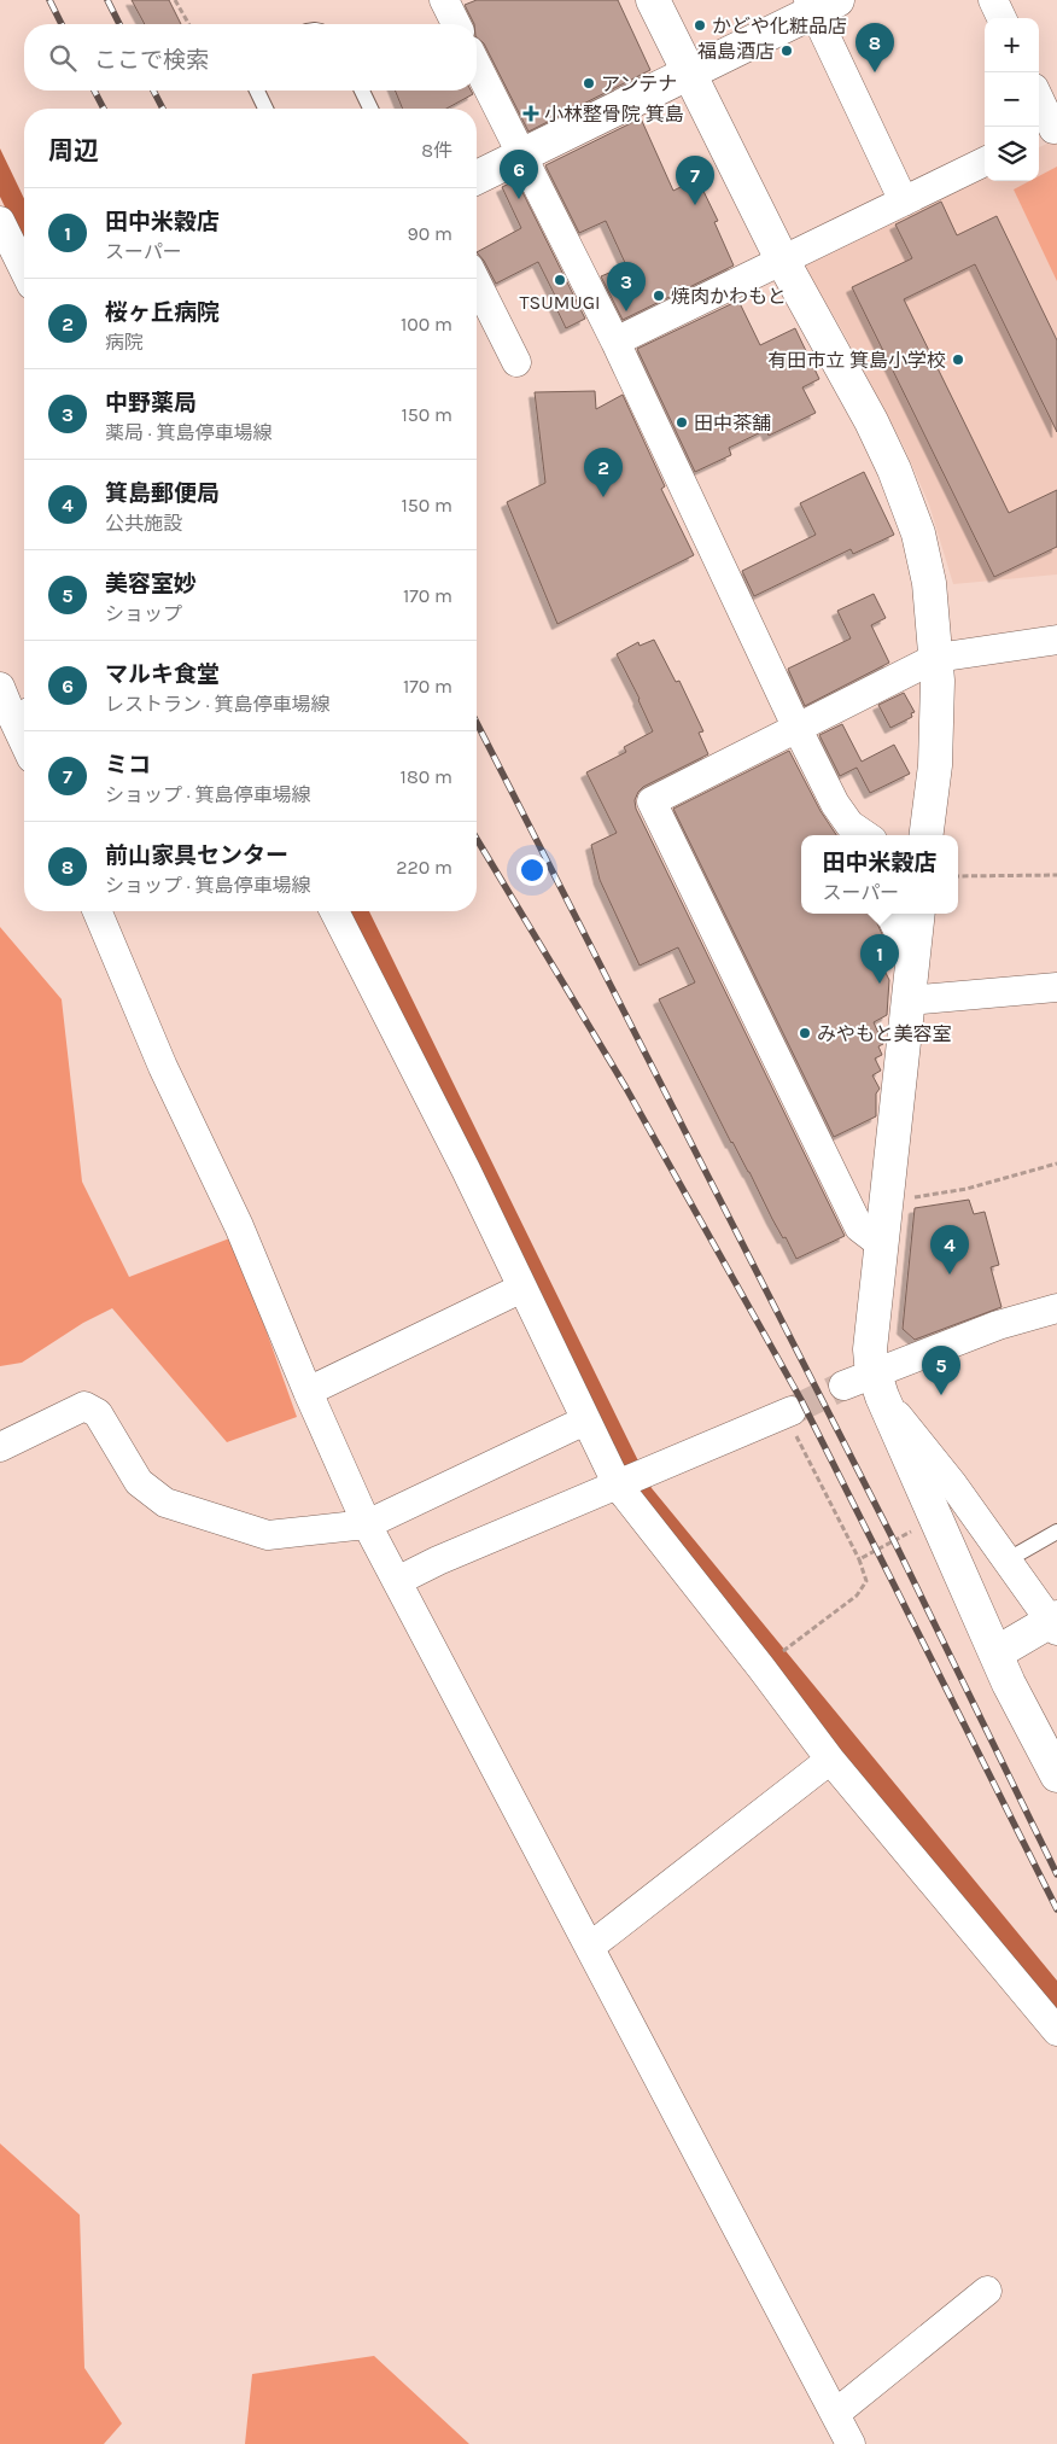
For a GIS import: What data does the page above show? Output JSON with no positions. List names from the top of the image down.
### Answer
{
  "places": {
    "other": [
      "かどや化粧品店",
      "福島酒店",
      "アンテナ",
      "TSUMUGI",
      "焼肉かわもと",
      "有田市立 箕島小学校",
      "田中茶舗",
      "みやもと美容室"
    ],
    "health": ["小林整骨院 箕島"]
  },
  "page": {
    "map_buttons": ["+", "−"],
    "pins": [
      "8",
      "6",
      "7",
      "3",
      "2",
      "1",
      "4",
      "5"
    ],
    "search": "ここで検索",
    "heading": ["周辺", "8件"],
    "list": [
      {
        "mark": "1",
        "name": "田中米穀店",
        "note": "スーパー",
        "value": "90 m"
      },
      {
        "mark": "2",
        "name": "桜ヶ丘病院",
        "note": "病院",
        "value": "100 m"
      },
      {
        "mark": "3",
        "name": "中野薬局",
        "note": "薬局 · 箕島停車場線",
        "value": "150 m"
      },
      {
        "mark": "4",
        "name": "箕島郵便局",
        "note": "公共施設",
        "value": "150 m"
      },
      {
        "mark": "5",
        "name": "美容室妙",
        "note": "ショップ",
        "value": "170 m"
      },
      {
        "mark": "6",
        "name": "マルキ食堂",
        "note": "レストラン · 箕島停車場線",
        "value": "170 m"
      },
      {
        "mark": "7",
        "name": "ミコ",
        "note": "ショップ · 箕島停車場線",
        "value": "180 m"
      },
      {
        "mark": "8",
        "name": "前山家具センター",
        "note": "ショップ · 箕島停車場線",
        "value": "220 m"
      }
    ],
    "popup": ["田中米穀店", "スーパー"]
  }
}
